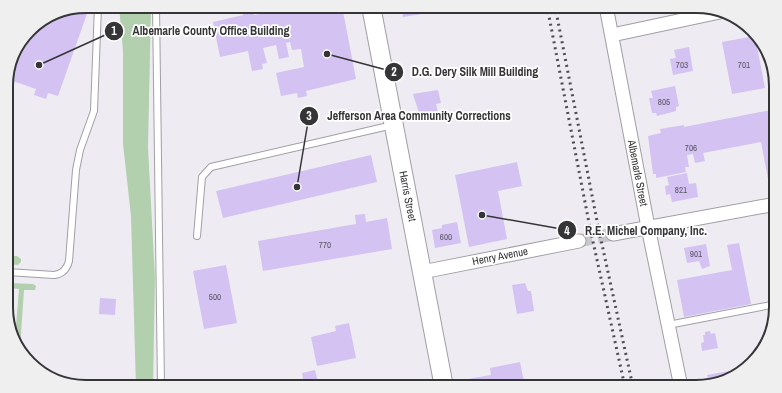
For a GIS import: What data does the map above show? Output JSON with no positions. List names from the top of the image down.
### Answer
{
  "streets": {
    "street": ["Albemarle Street", "Harris Street", "Henry Avenue"]
  },
  "crossings": [
    ["Harris Street", "Henry Avenue"]
  ],
  "places": [
    "D.G. Dery Silk Mill Building",
    "Albemarle County Office Building",
    "Jefferson Area Community Corrections",
    "R.E. Michel Company, Inc."
  ],
  "house_numbers": [
    "703",
    "701",
    "805",
    "706",
    "821",
    "600",
    "770",
    "901",
    "500"
  ]
}
